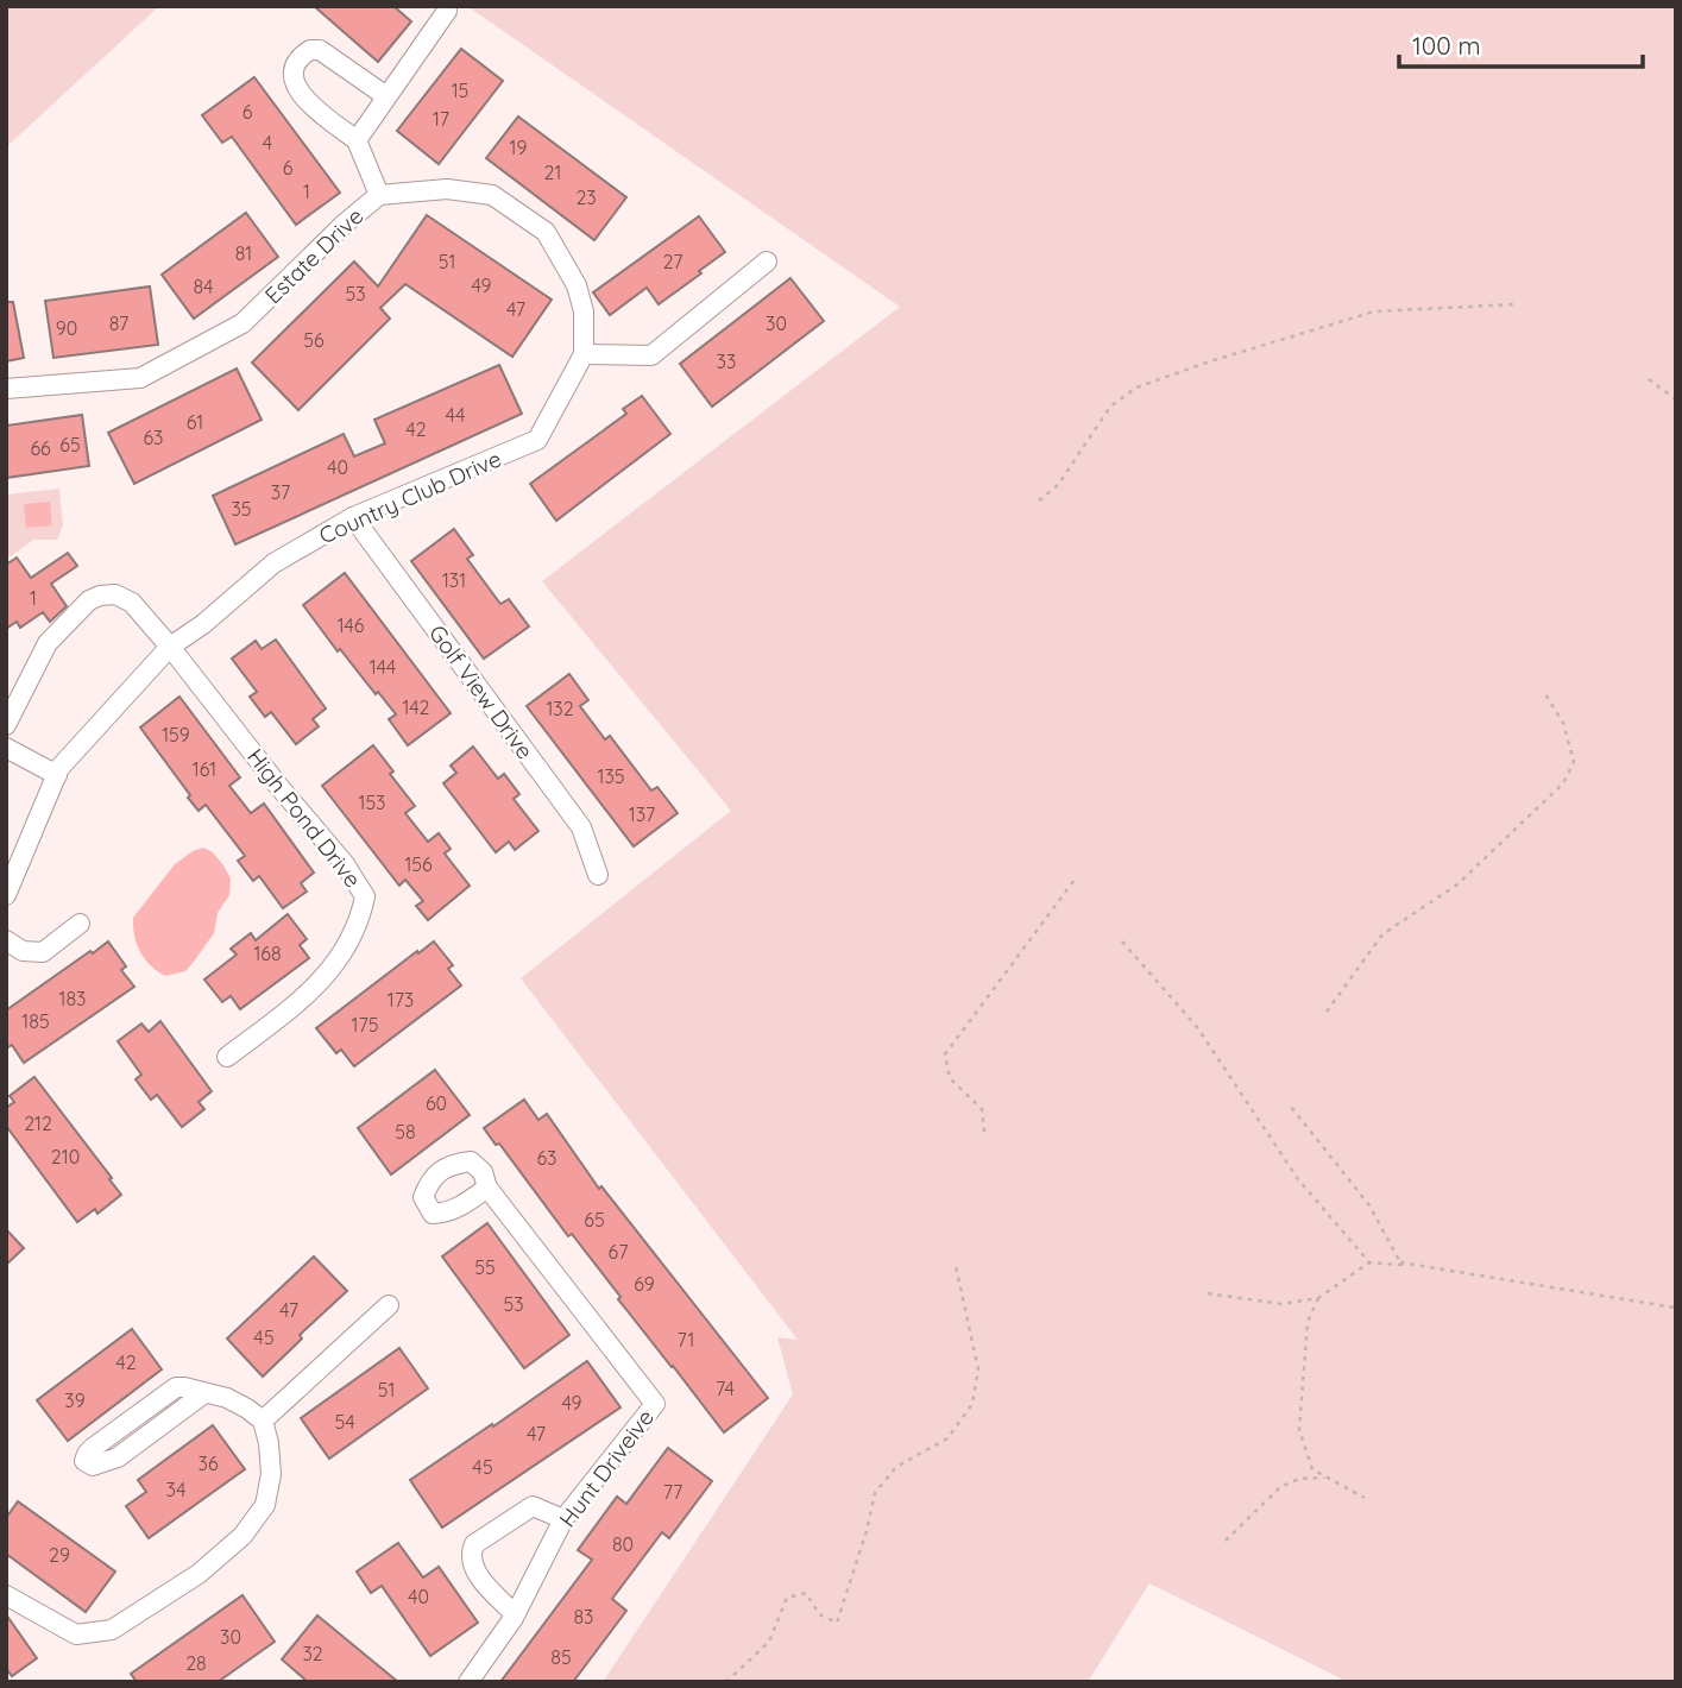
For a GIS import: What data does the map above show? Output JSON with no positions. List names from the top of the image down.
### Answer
{
  "streets": {
    "street": [
      "Estate Drive",
      "Country Club Drive",
      "Golf View Drive",
      "High Pond Drive",
      "Hunt Driveive"
    ]
  },
  "crossings": [
    ["Estate Drive", "Country Club Drive"],
    ["Country Club Drive", "Golf View Drive"],
    ["Country Club Drive", "High Pond Drive"]
  ],
  "house_numbers": [
    "15",
    "6",
    "17",
    "4",
    "19",
    "6",
    "21",
    "1",
    "23",
    "81",
    "51",
    "27",
    "49",
    "84",
    "53",
    "47",
    "87",
    "30",
    "90",
    "56",
    "33",
    "44",
    "61",
    "42",
    "63",
    "65",
    "66",
    "40",
    "37",
    "35",
    "131",
    "1",
    "146",
    "144",
    "142",
    "132",
    "159",
    "161",
    "135",
    "153",
    "137",
    "156",
    "168",
    "183",
    "173",
    "185",
    "175",
    "60",
    "212",
    "58",
    "210",
    "63",
    "65",
    "67",
    "55",
    "69",
    "53",
    "47",
    "45",
    "71",
    "42",
    "74",
    "51",
    "39",
    "49",
    "54",
    "47",
    "36",
    "45",
    "34",
    "77",
    "80",
    "29",
    "40",
    "83",
    "30",
    "32",
    "85",
    "28"
  ],
  "scale_bar": "100 m"
}
